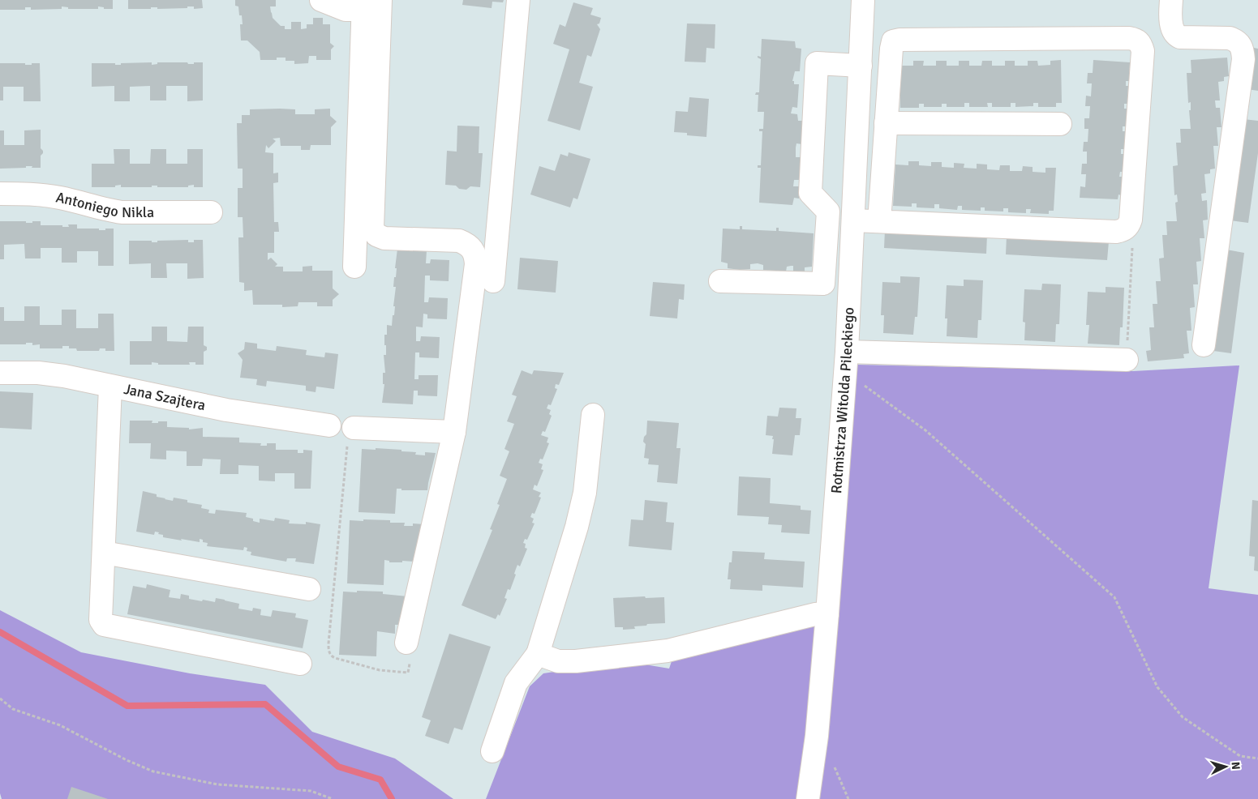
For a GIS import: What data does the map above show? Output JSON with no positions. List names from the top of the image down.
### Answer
{
  "streets": {
    "street": ["Antoniego Nikla", "Jana Szajtera", "Rotmistrza Witolda Pileckiego"]
  },
  "north": "right"
}
